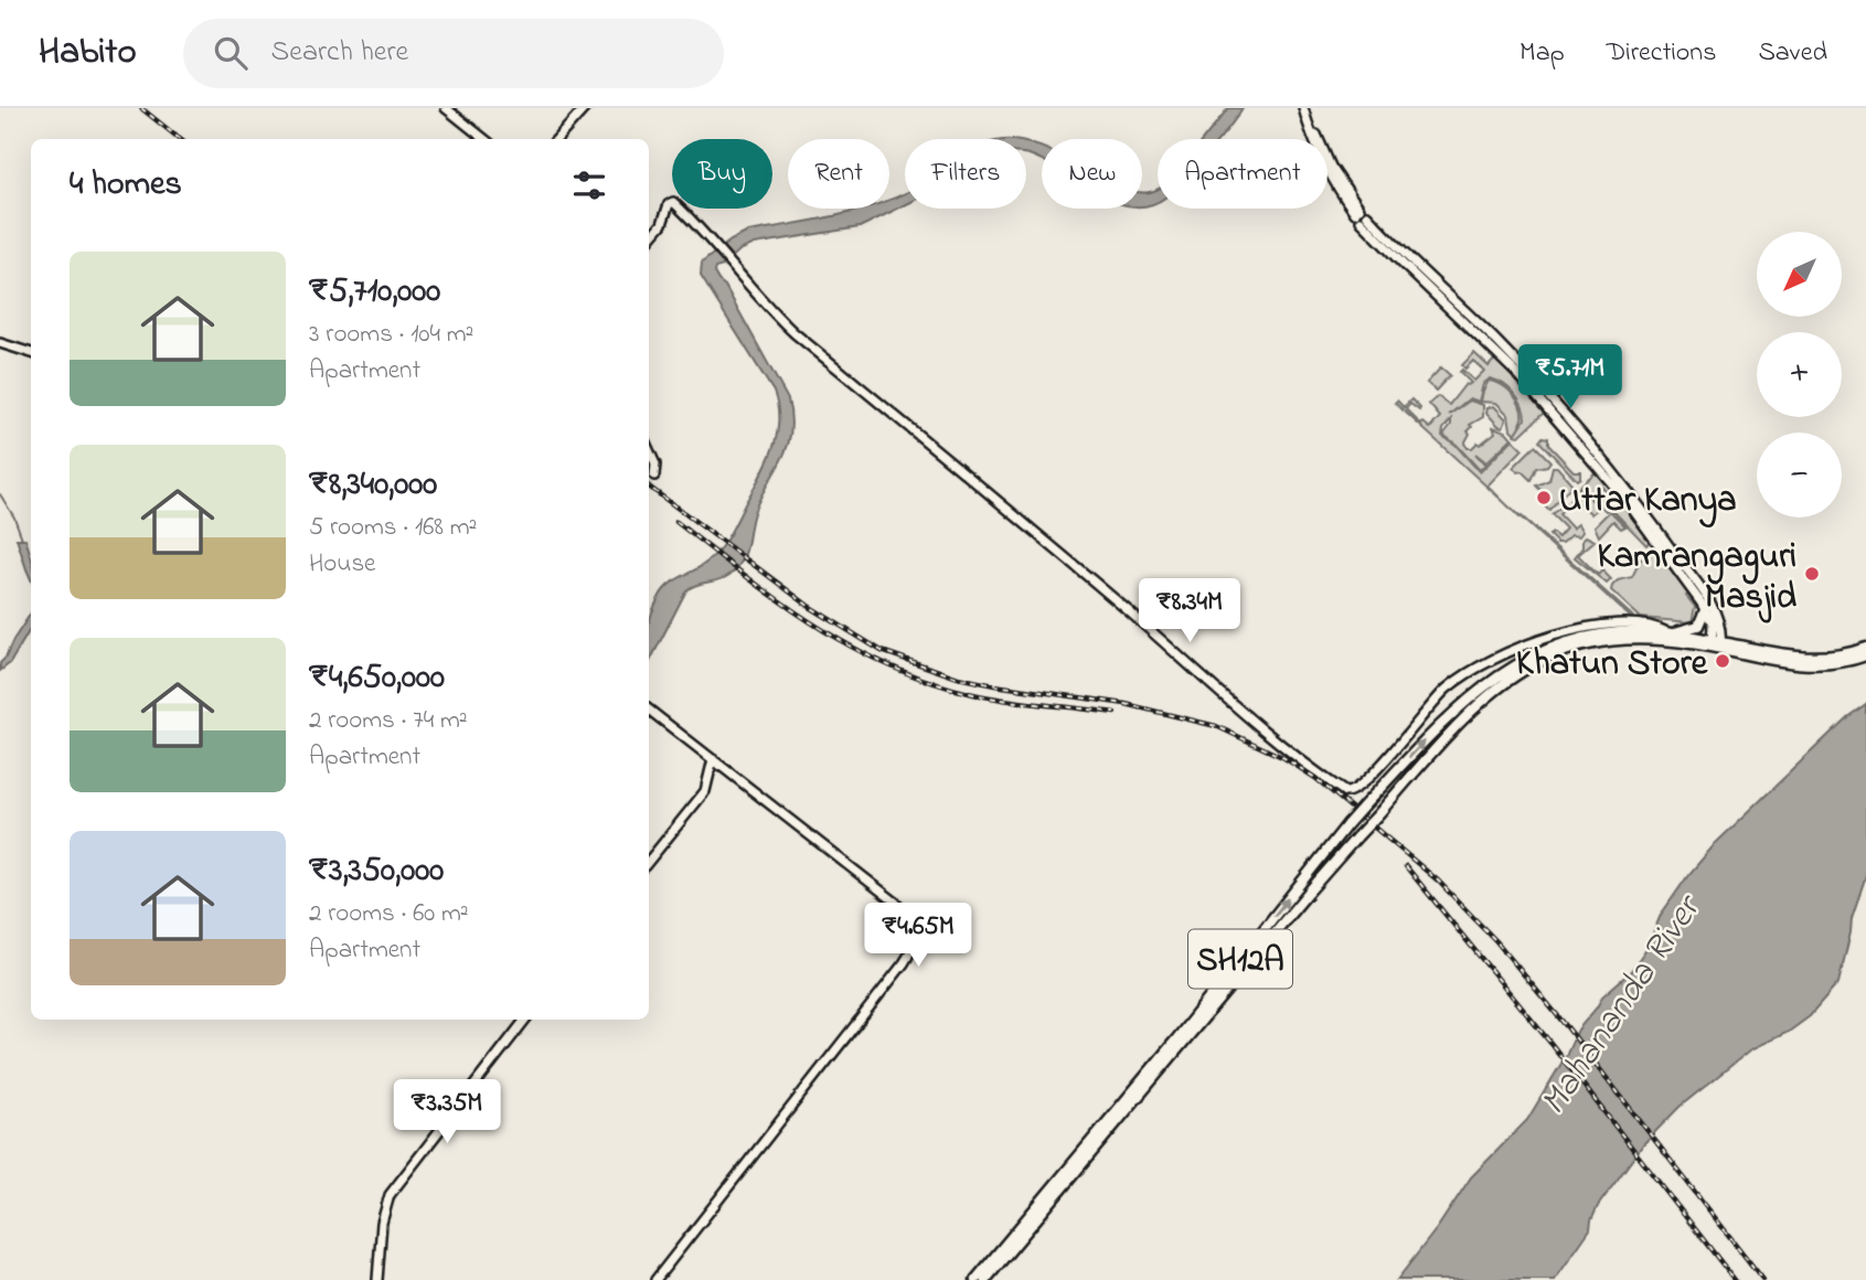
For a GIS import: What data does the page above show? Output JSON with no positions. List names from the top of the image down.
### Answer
{
  "streets": {
    "main road": ["SH12A"]
  },
  "water": ["Mahananda River"],
  "places": ["Uttar Kanya", "Kamrangaguri Masjid", "Khatun Store"],
  "north": "bottom left",
  "page": {
    "header": "Habito",
    "search": "Search here",
    "nav": ["Map", "Directions", "Saved"],
    "chip": [
      "Buy",
      "Rent",
      "Filters",
      "New",
      "Apartment"
    ],
    "heading": "4 homes",
    "map_buttons": ["+", "−"],
    "list": [
      {
        "name": "₹5,710,000",
        "note": "3 rooms · 104 m² · Apartment"
      },
      {
        "name": "₹8,340,000",
        "note": "5 rooms · 168 m² · House"
      },
      {
        "name": "₹4,650,000",
        "note": "2 rooms · 74 m² · Apartment"
      },
      {
        "name": "₹3,350,000",
        "note": "2 rooms · 60 m² · Apartment"
      }
    ],
    "price": [
      "₹5.71M",
      "₹8.34M",
      "₹4.65M",
      "₹3.35M"
    ]
  }
}
